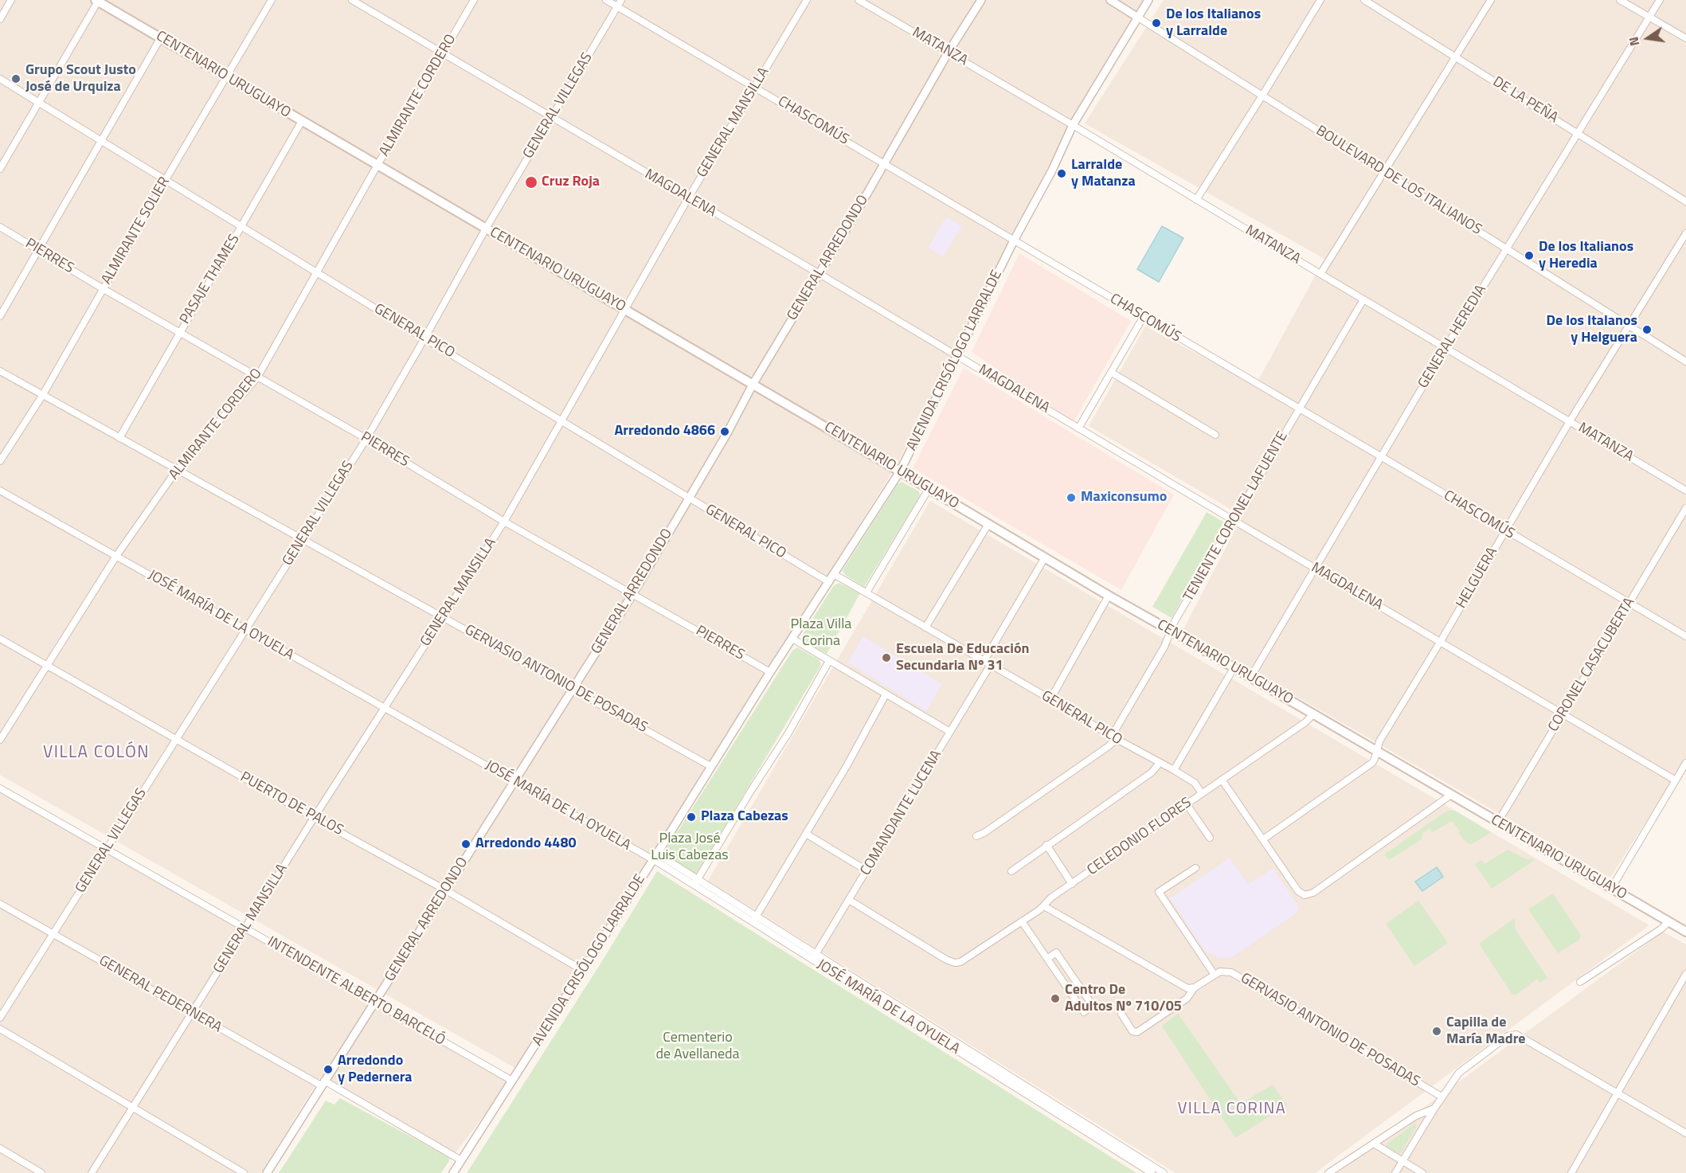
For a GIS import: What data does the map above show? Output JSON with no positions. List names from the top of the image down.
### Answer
{
  "streets": {
    "main road": ["CENTENARIO URUGUAYO"],
    "street": [
      "MATANZA",
      "ALMIRANTE CORDERO",
      "DE LA PEÑA",
      "GENERAL VILLEGAS",
      "CHASCOMÚS",
      "GENERAL MANSILLA",
      "BOULEVARD DE LOS ITALIANOS",
      "MAGDALENA",
      "ALMIRANTE SOLIER",
      "PIERRES",
      "GENERAL ARREDONDO",
      "PASAJE THAMES",
      "GENERAL PICO",
      "GENERAL HEREDIA",
      "AVENIDA CRISÓLOGO LARRALDE",
      "TENIENTE CORONEL LAFUENTE",
      "HELGUERA",
      "JOSÉ MARÍA DE LA OYUELA",
      "CORONEL CASACUBERTA",
      "GERVASIO ANTONIO DE POSADAS",
      "PUERTO DE PALOS",
      "COMANDANTE LUCENA",
      "CELEDONIO FLORES",
      "INTENDENTE ALBERTO BARCELÓ",
      "GENERAL PEDERNERA"
    ]
  },
  "crossings": [
    ["MATANZA", "GENERAL ARREDONDO"],
    ["MATANZA", "GENERAL HEREDIA"],
    ["MATANZA", "AVENIDA CRISÓLOGO LARRALDE"],
    ["MATANZA", "TENIENTE CORONEL LAFUENTE"],
    ["MATANZA", "HELGUERA"],
    ["CENTENARIO URUGUAYO", "ALMIRANTE CORDERO"],
    ["CENTENARIO URUGUAYO", "GENERAL VILLEGAS"],
    ["CENTENARIO URUGUAYO", "GENERAL MANSILLA"],
    ["CENTENARIO URUGUAYO", "ALMIRANTE SOLIER"],
    ["CENTENARIO URUGUAYO", "GENERAL ARREDONDO"],
    ["CENTENARIO URUGUAYO", "PASAJE THAMES"],
    ["CENTENARIO URUGUAYO", "GENERAL HEREDIA"],
    ["CENTENARIO URUGUAYO", "AVENIDA CRISÓLOGO LARRALDE"],
    ["CENTENARIO URUGUAYO", "TENIENTE CORONEL LAFUENTE"],
    ["CENTENARIO URUGUAYO", "HELGUERA"],
    ["CENTENARIO URUGUAYO", "CORONEL CASACUBERTA"],
    ["CENTENARIO URUGUAYO", "CELEDONIO FLORES"],
    ["ALMIRANTE CORDERO", "MAGDALENA"],
    ["ALMIRANTE CORDERO", "PIERRES"],
    ["ALMIRANTE CORDERO", "GENERAL PICO"],
    ["ALMIRANTE CORDERO", "JOSÉ MARÍA DE LA OYUELA"],
    ["ALMIRANTE CORDERO", "GERVASIO ANTONIO DE POSADAS"],
    ["ALMIRANTE CORDERO", "PUERTO DE PALOS"],
    ["DE LA PEÑA", "GENERAL HEREDIA"],
    ["GENERAL VILLEGAS", "CHASCOMÚS"],
    ["GENERAL VILLEGAS", "MAGDALENA"],
    ["GENERAL VILLEGAS", "PIERRES"],
    ["GENERAL VILLEGAS", "GENERAL PICO"],
    ["GENERAL VILLEGAS", "JOSÉ MARÍA DE LA OYUELA"],
    ["GENERAL VILLEGAS", "GERVASIO ANTONIO DE POSADAS"],
    ["GENERAL VILLEGAS", "PUERTO DE PALOS"],
    ["GENERAL VILLEGAS", "INTENDENTE ALBERTO BARCELÓ"],
    ["GENERAL VILLEGAS", "GENERAL PEDERNERA"],
    ["CHASCOMÚS", "GENERAL MANSILLA"],
    ["CHASCOMÚS", "GENERAL ARREDONDO"],
    ["CHASCOMÚS", "GENERAL HEREDIA"],
    ["CHASCOMÚS", "AVENIDA CRISÓLOGO LARRALDE"],
    ["CHASCOMÚS", "TENIENTE CORONEL LAFUENTE"],
    ["CHASCOMÚS", "HELGUERA"],
    ["CHASCOMÚS", "CORONEL CASACUBERTA"],
    ["GENERAL MANSILLA", "MAGDALENA"],
    ["GENERAL MANSILLA", "PIERRES"],
    ["GENERAL MANSILLA", "GENERAL PICO"],
    ["GENERAL MANSILLA", "JOSÉ MARÍA DE LA OYUELA"],
    ["GENERAL MANSILLA", "GERVASIO ANTONIO DE POSADAS"],
    ["GENERAL MANSILLA", "PUERTO DE PALOS"],
    ["GENERAL MANSILLA", "INTENDENTE ALBERTO BARCELÓ"],
    ["GENERAL MANSILLA", "GENERAL PEDERNERA"],
    ["BOULEVARD DE LOS ITALIANOS", "GENERAL HEREDIA"],
    ["BOULEVARD DE LOS ITALIANOS", "AVENIDA CRISÓLOGO LARRALDE"],
    ["BOULEVARD DE LOS ITALIANOS", "HELGUERA"],
    ["MAGDALENA", "GENERAL ARREDONDO"],
    ["MAGDALENA", "GENERAL HEREDIA"],
    ["MAGDALENA", "AVENIDA CRISÓLOGO LARRALDE"],
    ["MAGDALENA", "TENIENTE CORONEL LAFUENTE"],
    ["MAGDALENA", "HELGUERA"],
    ["MAGDALENA", "CORONEL CASACUBERTA"],
    ["ALMIRANTE SOLIER", "PIERRES"],
    ["ALMIRANTE SOLIER", "GENERAL PICO"],
    ["ALMIRANTE SOLIER", "GERVASIO ANTONIO DE POSADAS"],
    ["PIERRES", "GENERAL ARREDONDO"],
    ["PIERRES", "PASAJE THAMES"],
    ["PIERRES", "AVENIDA CRISÓLOGO LARRALDE"],
    ["GENERAL ARREDONDO", "GENERAL PICO"],
    ["GENERAL ARREDONDO", "JOSÉ MARÍA DE LA OYUELA"],
    ["GENERAL ARREDONDO", "GERVASIO ANTONIO DE POSADAS"],
    ["GENERAL ARREDONDO", "PUERTO DE PALOS"],
    ["GENERAL ARREDONDO", "INTENDENTE ALBERTO BARCELÓ"],
    ["GENERAL ARREDONDO", "GENERAL PEDERNERA"],
    ["PASAJE THAMES", "GENERAL PICO"],
    ["PASAJE THAMES", "GERVASIO ANTONIO DE POSADAS"],
    ["GENERAL PICO", "AVENIDA CRISÓLOGO LARRALDE"],
    ["GENERAL PICO", "TENIENTE CORONEL LAFUENTE"],
    ["GENERAL PICO", "COMANDANTE LUCENA"],
    ["GENERAL PICO", "CELEDONIO FLORES"],
    ["AVENIDA CRISÓLOGO LARRALDE", "JOSÉ MARÍA DE LA OYUELA"],
    ["AVENIDA CRISÓLOGO LARRALDE", "GERVASIO ANTONIO DE POSADAS"],
    ["AVENIDA CRISÓLOGO LARRALDE", "PUERTO DE PALOS"],
    ["AVENIDA CRISÓLOGO LARRALDE", "INTENDENTE ALBERTO BARCELÓ"],
    ["AVENIDA CRISÓLOGO LARRALDE", "GENERAL PEDERNERA"],
    ["JOSÉ MARÍA DE LA OYUELA", "COMANDANTE LUCENA"],
    ["COMANDANTE LUCENA", "CELEDONIO FLORES"]
  ],
  "districts": ["VILLA COLÓN", "VILLA CORINA"],
  "parks": ["Plaza Villa Corina", "Plaza José Luis Cabezas", "Cementerio de Avellaneda"],
  "places": [
    "De los Italianos y Larralde",
    "Grupo Scout Justo José de Urquiza",
    "Larralde y Matanza",
    "Cruz Roja",
    "De los Italianos y Heredia",
    "De los Italanos y Helguera",
    "Arredondo 4866",
    "Maxiconsumo",
    "Escuela De Educación Secundaria Nº 31",
    "Plaza Cabezas",
    "Arredondo 4480",
    "Centro De Adultos Nº 710/05",
    "Capilla de María Madre",
    "Arredondo y Pedernera"
  ],
  "north": "left"
}
